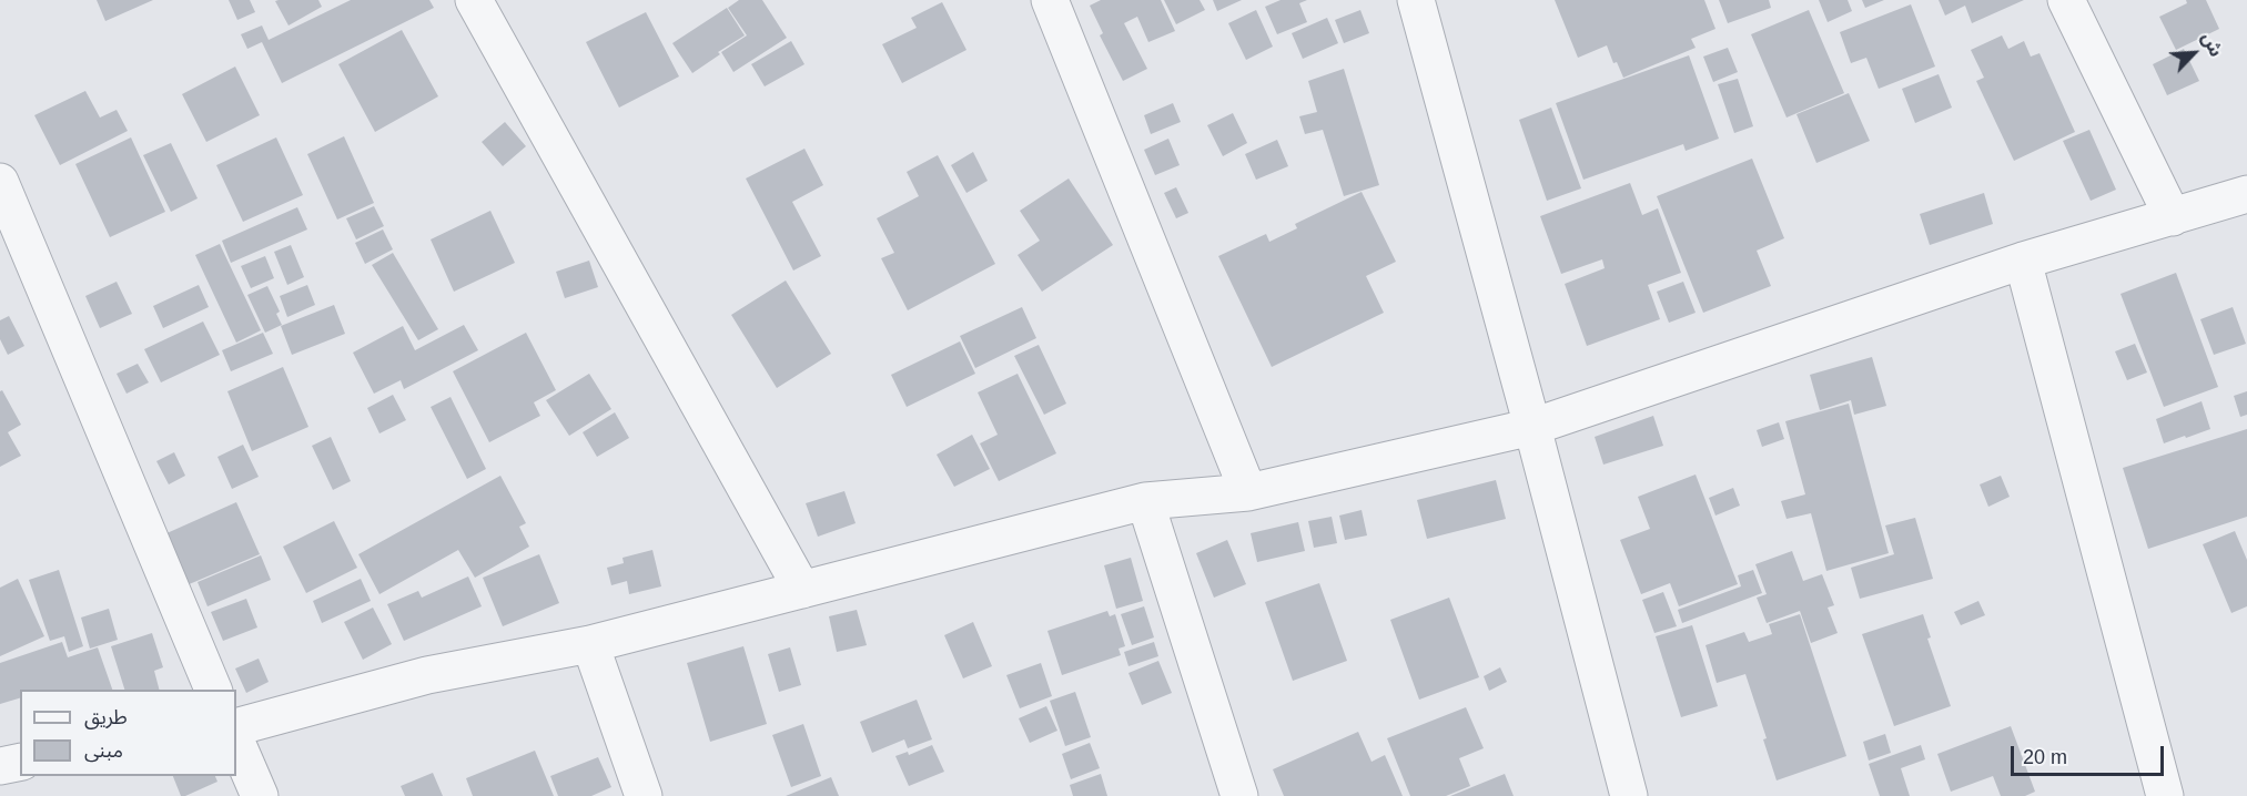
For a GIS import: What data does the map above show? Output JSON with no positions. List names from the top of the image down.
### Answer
{
  "legend": ["طريق", "مبنى"],
  "scale_bar": "20 m",
  "north": "top right"
}
